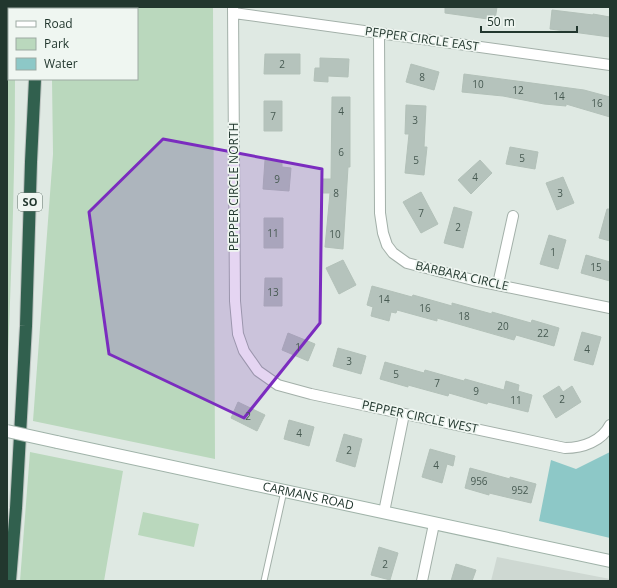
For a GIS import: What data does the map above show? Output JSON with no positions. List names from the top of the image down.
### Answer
{
  "streets": {
    "highway": ["SO"],
    "street": [
      "PEPPER CIRCLE EAST",
      "PEPPER CIRCLE NORTH",
      "BARBARA CIRCLE",
      "PEPPER CIRCLE WEST",
      "CARMANS ROAD"
    ]
  },
  "crossings": [
    ["PEPPER CIRCLE EAST", "PEPPER CIRCLE NORTH"],
    ["PEPPER CIRCLE EAST", "BARBARA CIRCLE"],
    ["PEPPER CIRCLE NORTH", "PEPPER CIRCLE WEST"]
  ],
  "house_numbers": [
    "2",
    "8",
    "10",
    "12",
    "14",
    "16",
    "4",
    "7",
    "3",
    "6",
    "5",
    "5",
    "4",
    "9",
    "8",
    "3",
    "7",
    "2",
    "11",
    "10",
    "1",
    "15",
    "13",
    "14",
    "16",
    "18",
    "20",
    "22",
    "1",
    "4",
    "3",
    "5",
    "7",
    "9",
    "2",
    "11",
    "2",
    "4",
    "2",
    "4",
    "956",
    "952",
    "2"
  ],
  "legend": ["Road", "Park", "Water"],
  "scale_bar": "50 m"
}
